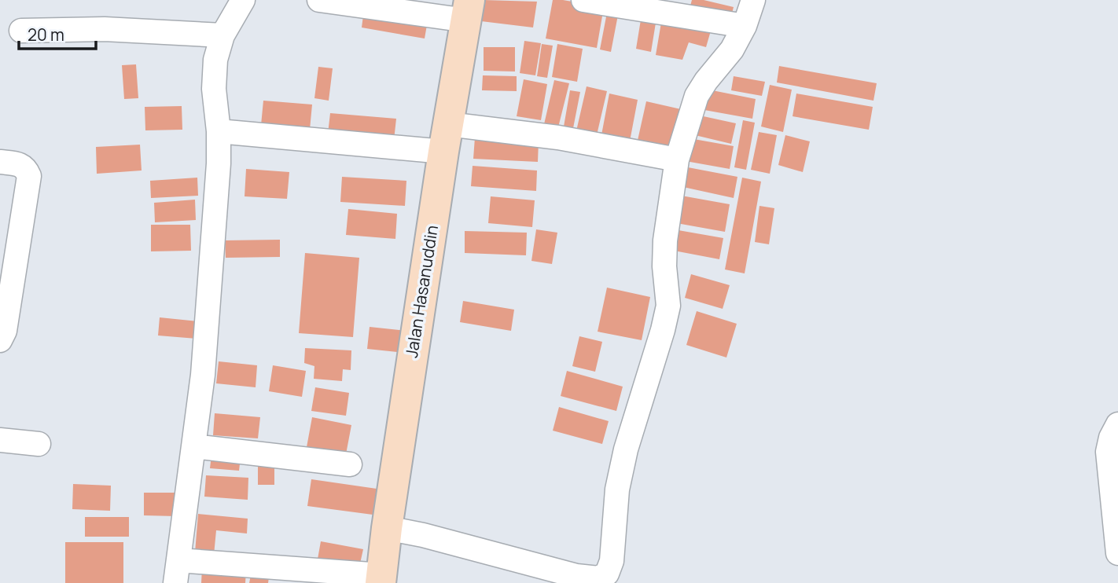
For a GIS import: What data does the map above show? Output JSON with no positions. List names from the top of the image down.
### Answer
{
  "streets": {
    "main road": ["Jalan Hasanuddin"]
  },
  "scale_bar": "20 m"
}
